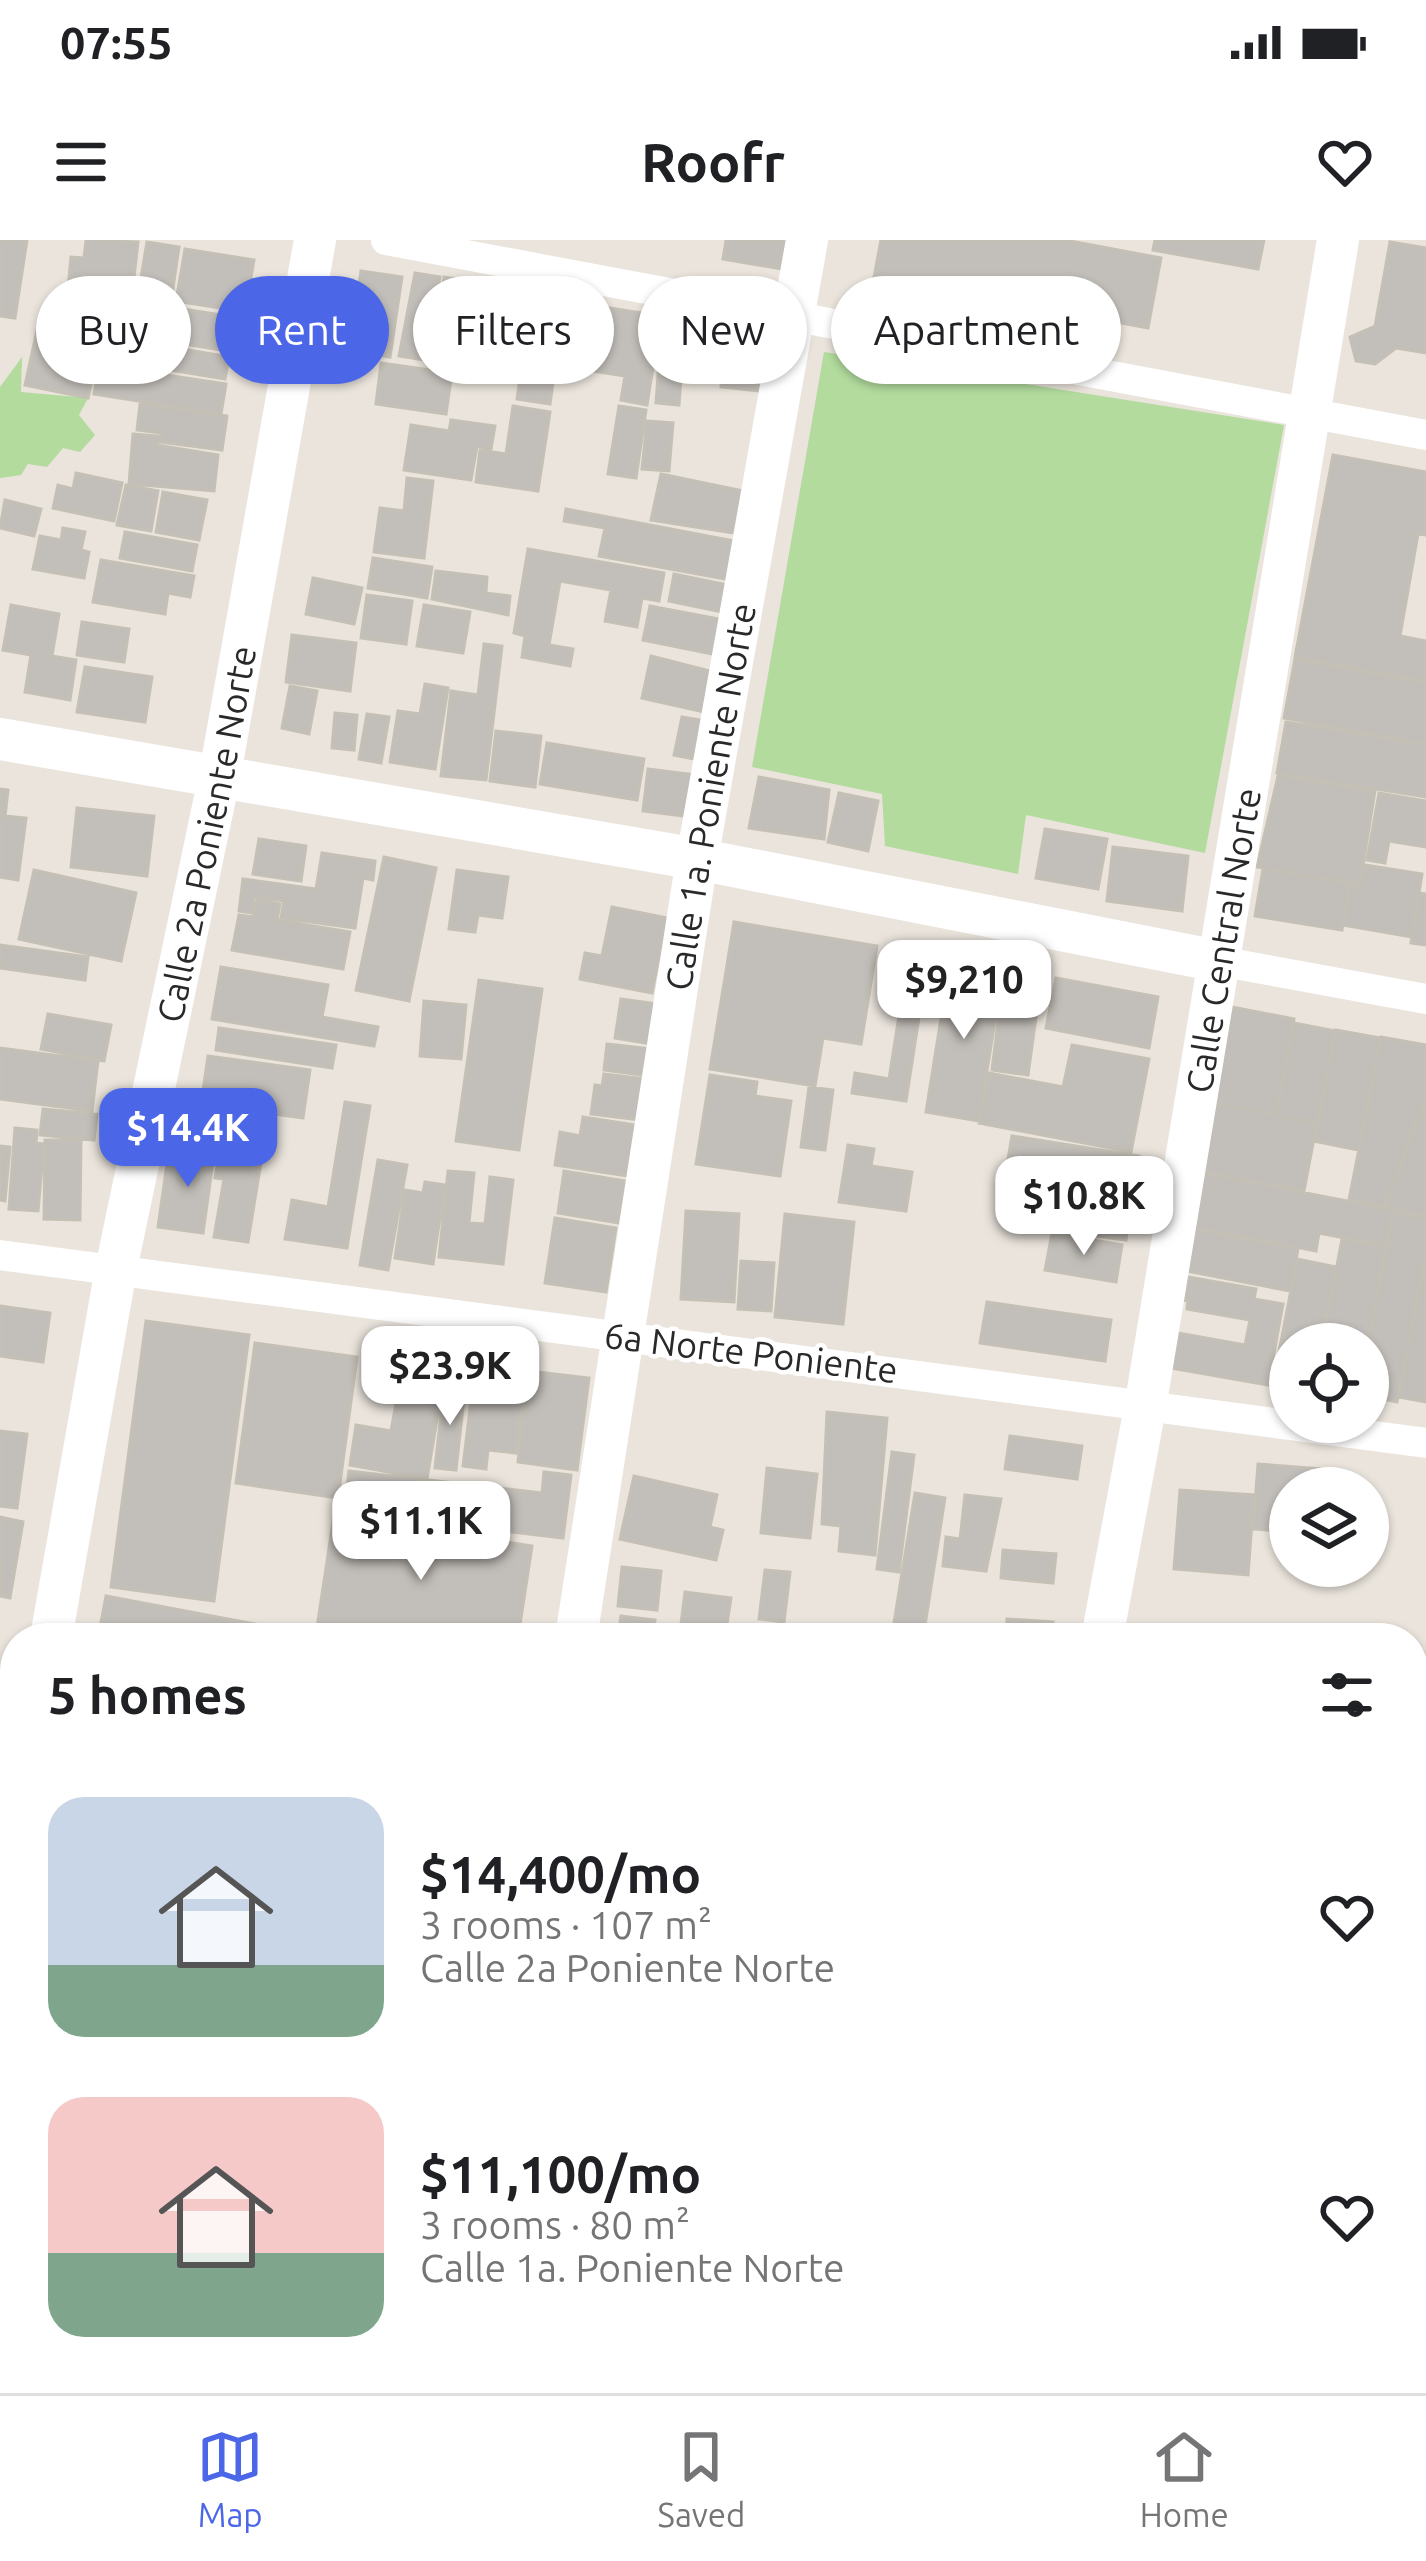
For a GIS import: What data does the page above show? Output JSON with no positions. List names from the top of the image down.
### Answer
{
  "streets": {
    "main road": ["Calle 1a. Poniente Norte", "Calle 2a Poniente Norte", "Calle Central Norte"],
    "street": ["6a Norte Poniente"]
  },
  "crossings": [
    ["Calle 1a. Poniente Norte", "6a Norte Poniente"],
    ["Calle 2a Poniente Norte", "6a Norte Poniente"],
    ["Calle Central Norte", "6a Norte Poniente"]
  ],
  "page": {
    "status": "07:55",
    "header": "Roofr",
    "chip": [
      "Buy",
      "Rent",
      "Filters",
      "New",
      "Apartment"
    ],
    "price": [
      "$9,210",
      "$14.4K",
      "$10.8K",
      "$23.9K",
      "$11.1K"
    ],
    "heading": "5 homes",
    "list": [
      {
        "name": "$14,400/mo",
        "note": "3 rooms · 107 m² · Calle 2a Poniente Norte"
      },
      {
        "name": "$11,100/mo",
        "note": "3 rooms · 80 m² · Calle 1a. Poniente Norte"
      }
    ],
    "tabs": ["Map", "Saved", "Home"]
  }
}
